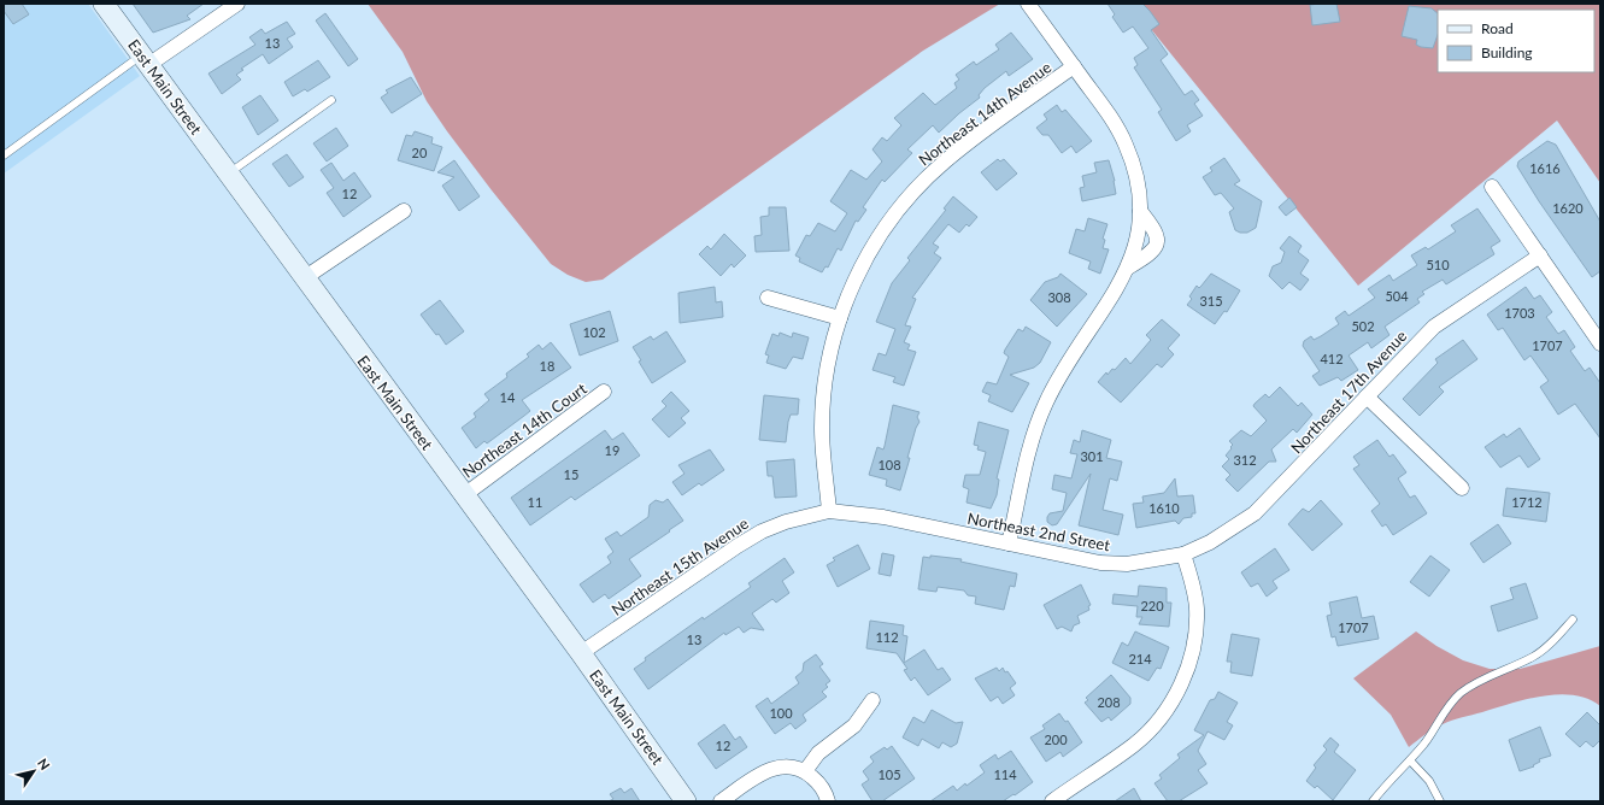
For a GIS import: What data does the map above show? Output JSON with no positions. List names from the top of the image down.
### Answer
{
  "streets": {
    "main road": ["East Main Street"],
    "street": [
      "Northeast 14th Avenue",
      "Northeast 17th Avenue",
      "Northeast 14th Court",
      "Northeast 2nd Street",
      "Northeast 15th Avenue"
    ]
  },
  "crossings": [
    ["East Main Street", "Northeast 14th Court"],
    ["East Main Street", "Northeast 15th Avenue"],
    ["Northeast 14th Avenue", "Northeast 15th Avenue"],
    ["Northeast 17th Avenue", "Northeast 2nd Street"],
    ["Northeast 2nd Street", "Northeast 15th Avenue"]
  ],
  "house_numbers": [
    "13",
    "20",
    "1616",
    "12",
    "1620",
    "510",
    "504",
    "308",
    "315",
    "1703",
    "502",
    "102",
    "1707",
    "412",
    "18",
    "14",
    "19",
    "301",
    "312",
    "108",
    "15",
    "11",
    "1712",
    "1610",
    "220",
    "1707",
    "112",
    "13",
    "214",
    "208",
    "100",
    "200",
    "12",
    "105",
    "114"
  ],
  "legend": ["Road", "Building"],
  "north": "top right"
}
